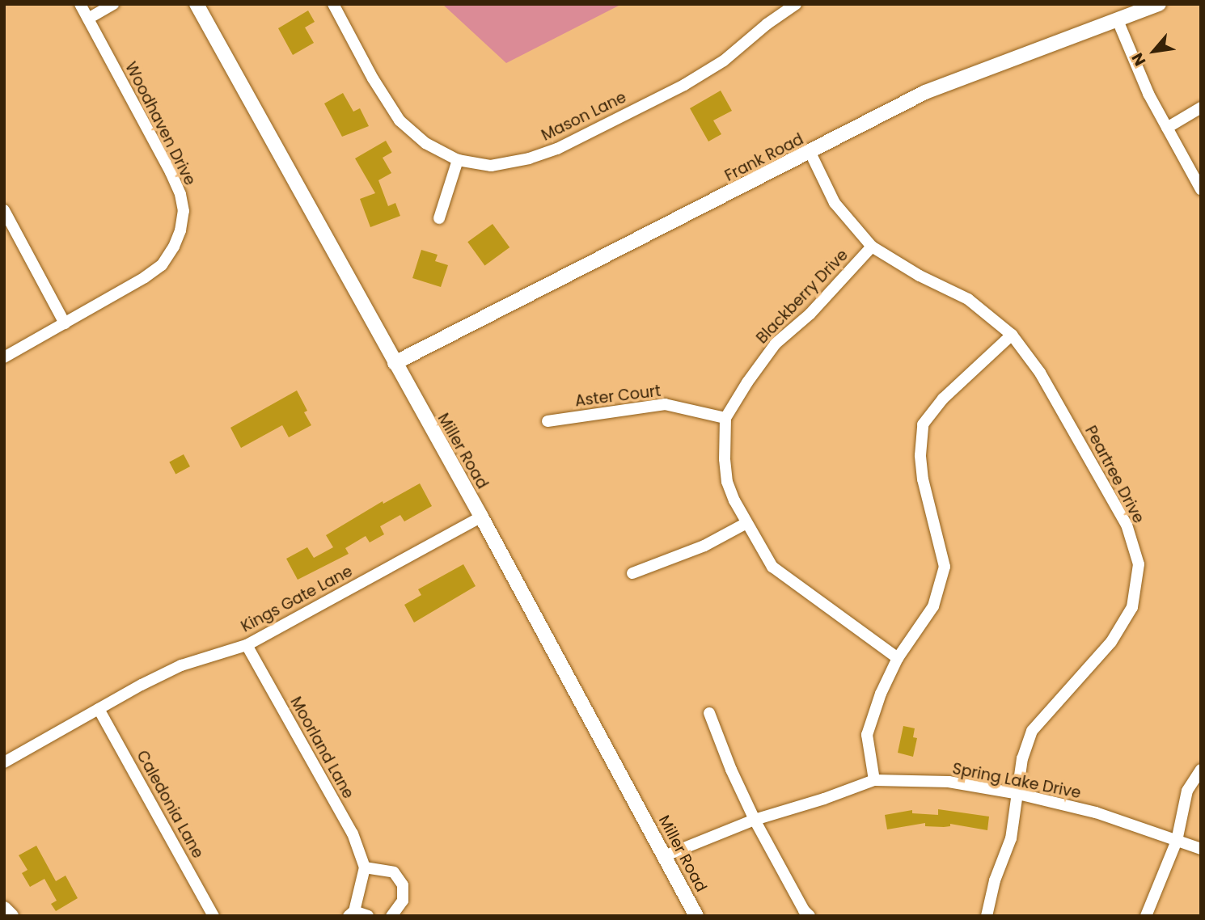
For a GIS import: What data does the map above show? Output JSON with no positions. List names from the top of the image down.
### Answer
{
  "streets": {
    "street": [
      "Mason Lane",
      "Woodhaven Drive",
      "Frank Road",
      "Blackberry Drive",
      "Aster Court",
      "Miller Road",
      "Peartree Drive",
      "Kings Gate Lane",
      "Moorland Lane",
      "Spring Lake Drive",
      "Caledonia Lane"
    ]
  },
  "crossings": [
    ["Frank Road", "Miller Road"],
    ["Frank Road", "Peartree Drive"],
    ["Blackberry Drive", "Aster Court"],
    ["Blackberry Drive", "Peartree Drive"],
    ["Miller Road", "Kings Gate Lane"],
    ["Miller Road", "Spring Lake Drive"],
    ["Peartree Drive", "Spring Lake Drive"],
    ["Kings Gate Lane", "Moorland Lane"],
    ["Kings Gate Lane", "Caledonia Lane"]
  ],
  "north": "bottom left"
}
